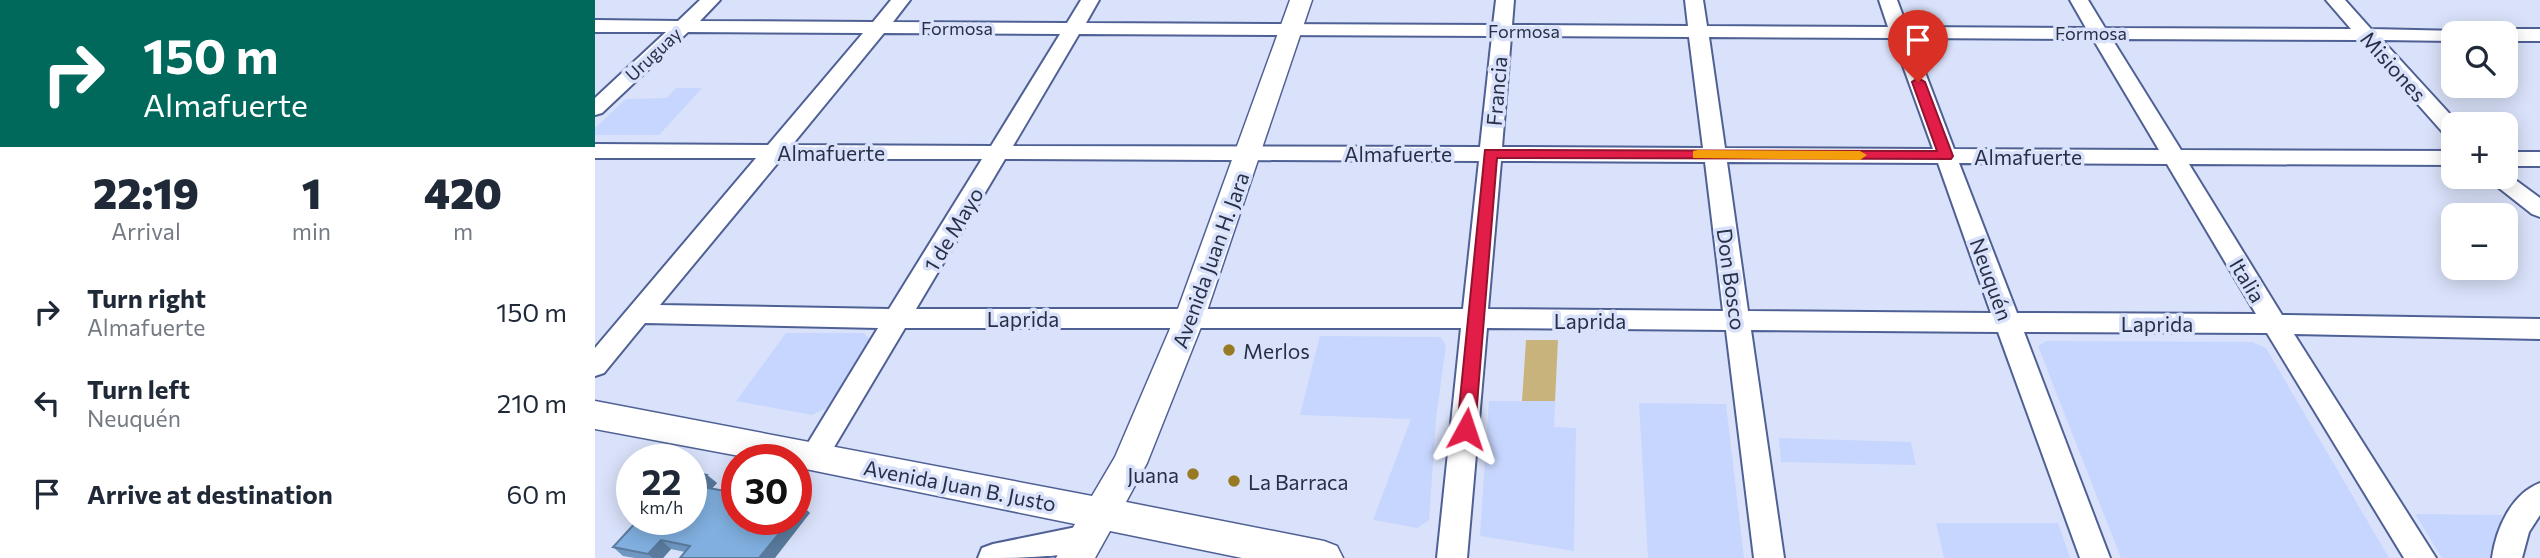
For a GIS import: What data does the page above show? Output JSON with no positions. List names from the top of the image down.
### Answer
{
  "streets": {
    "main road": ["Avenida Juan H. Jara", "Avenida Juan B. Justo"],
    "street": [
      "Formosa",
      "Uruguay",
      "Misiones",
      "Francia",
      "Almafuerte",
      "1 de Mayo",
      "Don Bosco",
      "Neuquén",
      "Italia",
      "Laprida"
    ]
  },
  "crossings": [
    ["Formosa", "Uruguay"],
    ["Formosa", "Misiones"],
    ["Formosa", "Francia"],
    ["Formosa", "1 de Mayo"],
    ["Formosa", "Avenida Juan H. Jara"],
    ["Formosa", "Don Bosco"],
    ["Formosa", "Neuquén"],
    ["Formosa", "Italia"],
    ["Francia", "Almafuerte"],
    ["Francia", "Laprida"],
    ["Almafuerte", "1 de Mayo"],
    ["Almafuerte", "Avenida Juan H. Jara"],
    ["Almafuerte", "Don Bosco"],
    ["Almafuerte", "Neuquén"],
    ["Almafuerte", "Italia"],
    ["1 de Mayo", "Laprida"],
    ["1 de Mayo", "Avenida Juan B. Justo"],
    ["Avenida Juan H. Jara", "Laprida"],
    ["Avenida Juan H. Jara", "Avenida Juan B. Justo"],
    ["Don Bosco", "Laprida"],
    ["Neuquén", "Laprida"],
    ["Italia", "Laprida"]
  ],
  "places": ["Merlos", "Juana", "La Barraca"],
  "page": {
    "turn": ["150 m", "Almafuerte"],
    "map_buttons": ["+", "−"],
    "eta": [
      "22:19",
      "Arrival",
      "1",
      "min",
      "420",
      "m"
    ],
    "list": [
      {
        "name": "Turn right",
        "note": "Almafuerte",
        "value": "150 m"
      },
      {
        "name": "Turn left",
        "note": "Neuquén",
        "value": "210 m"
      },
      {
        "name": "Arrive at destination",
        "value": "60 m"
      }
    ],
    "speed": "22 km/h",
    "limit": "30"
  }
}
